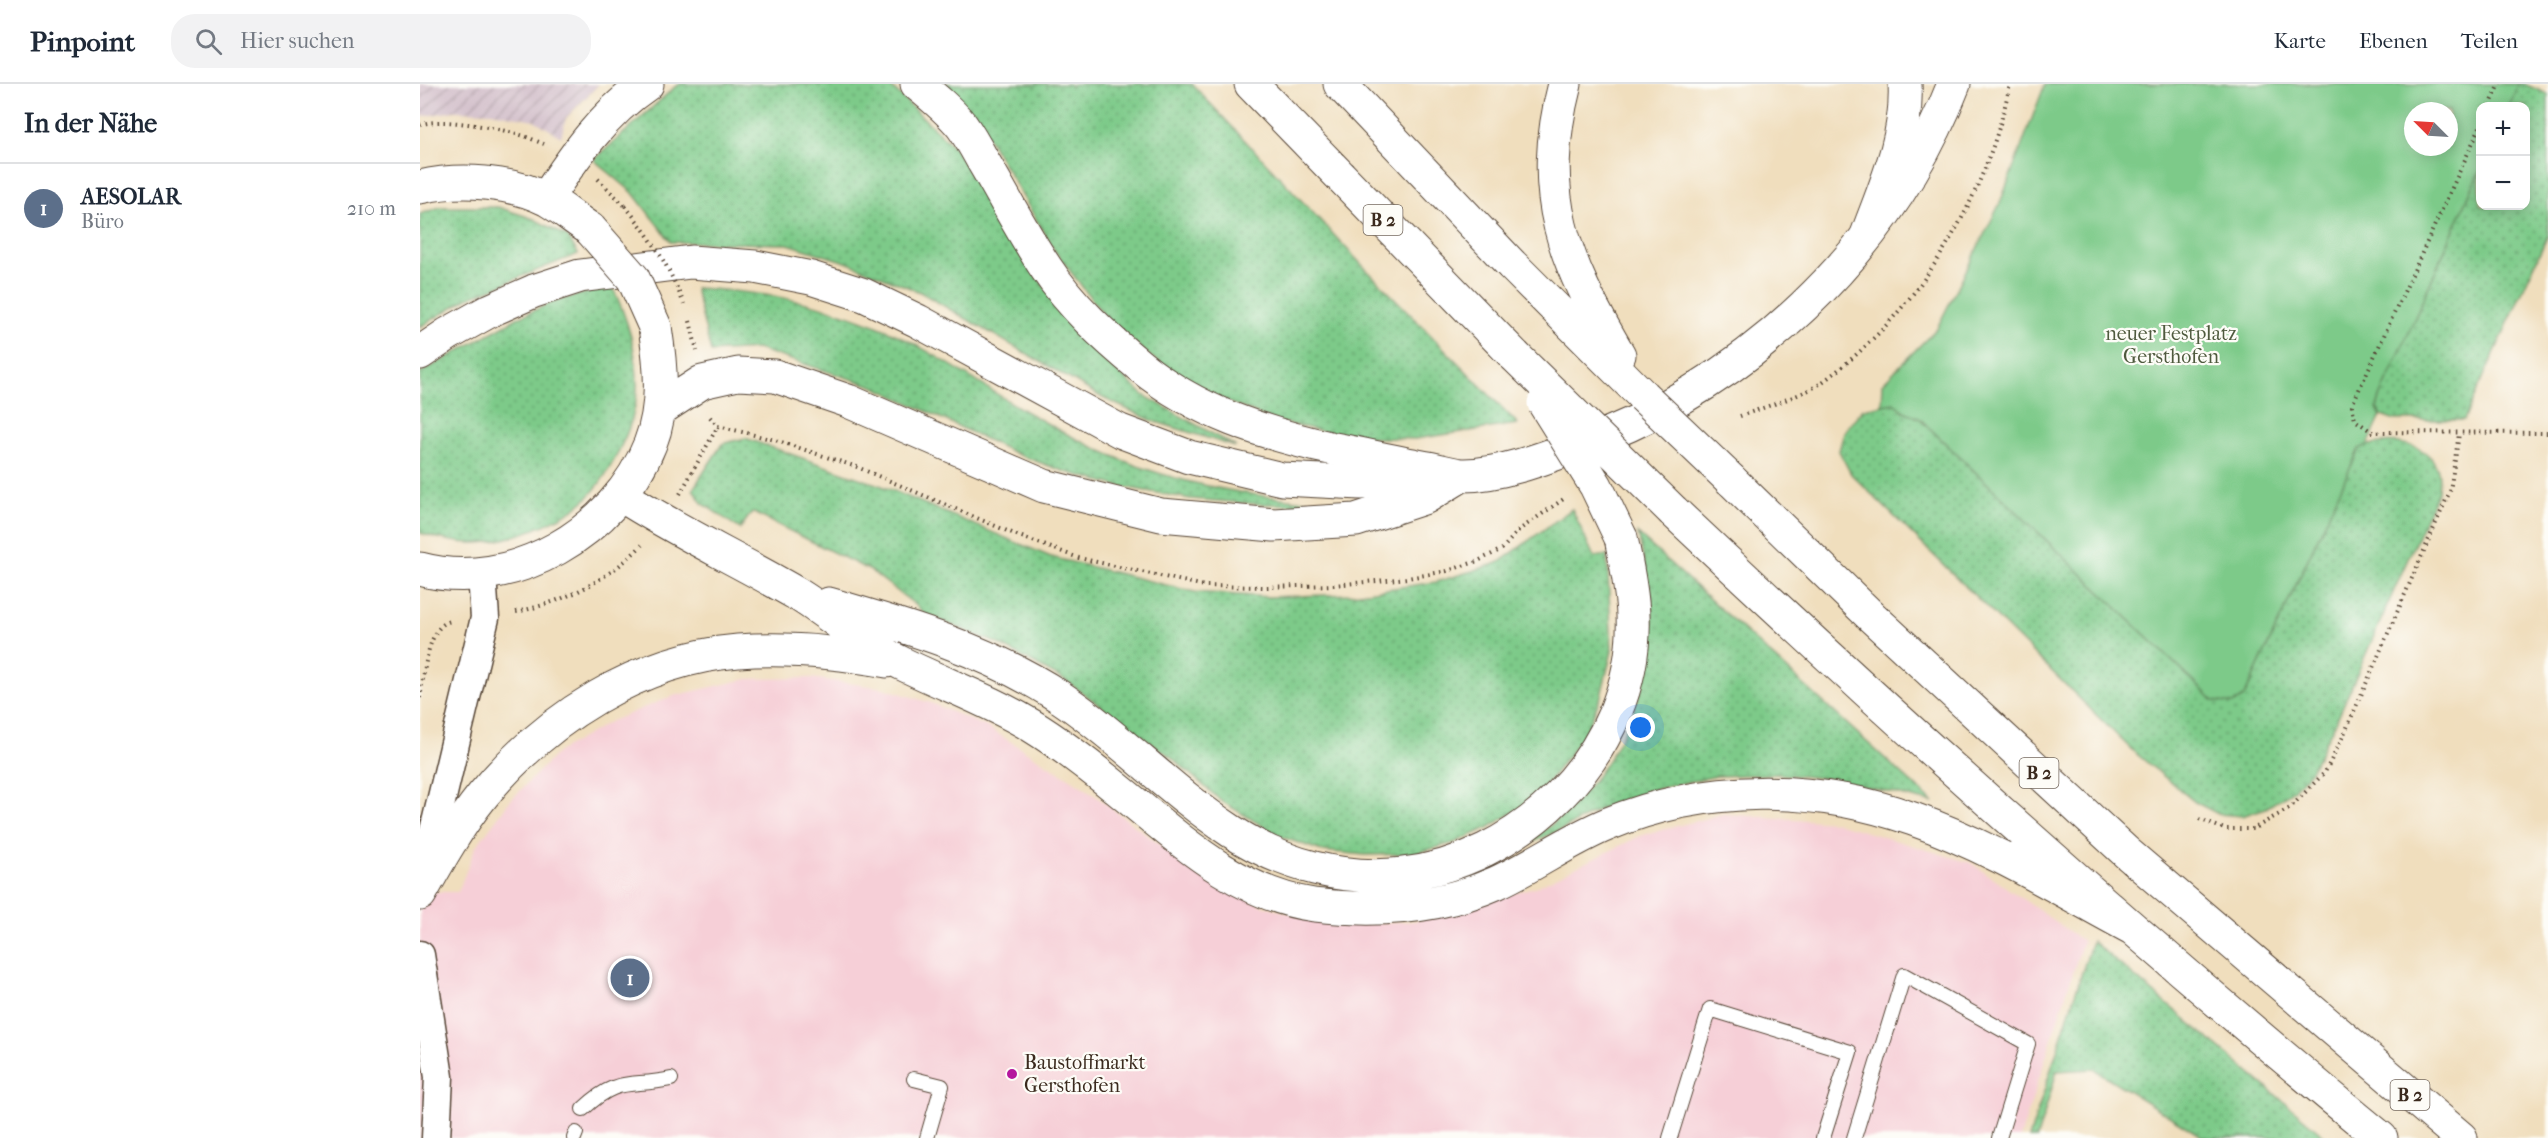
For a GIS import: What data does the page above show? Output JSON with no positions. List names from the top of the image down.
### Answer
{
  "streets": {
    "main road": ["B 2"]
  },
  "parks": ["neuer Festplatz Gersthofen"],
  "places": ["Baustoffmarkt Gersthofen"],
  "north": "top left",
  "page": {
    "header": "Pinpoint",
    "search": "Hier suchen",
    "nav": ["Karte", "Ebenen", "Teilen"],
    "heading": "In der Nähe",
    "map_buttons": ["+", "−"],
    "list": [
      {
        "mark": "1",
        "name": "AESOLAR",
        "note": "Büro",
        "value": "210 m"
      }
    ],
    "pins": "1"
  }
}
